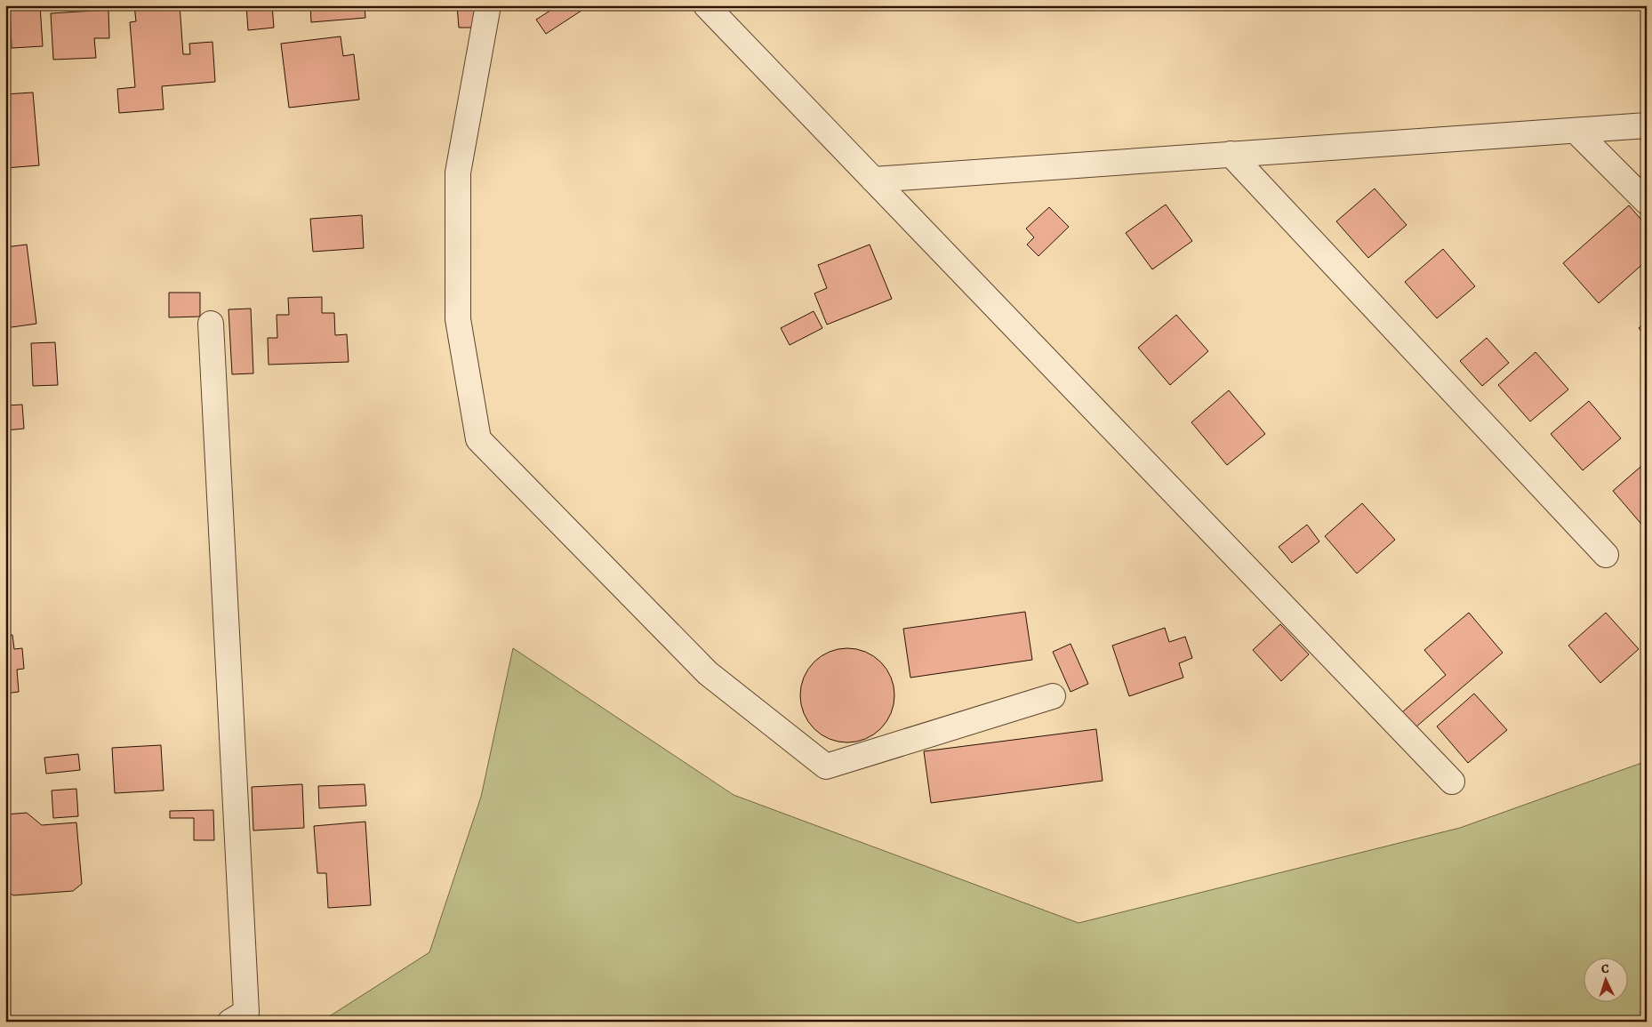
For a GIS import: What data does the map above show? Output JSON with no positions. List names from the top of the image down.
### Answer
{
  "north": "top"
}
